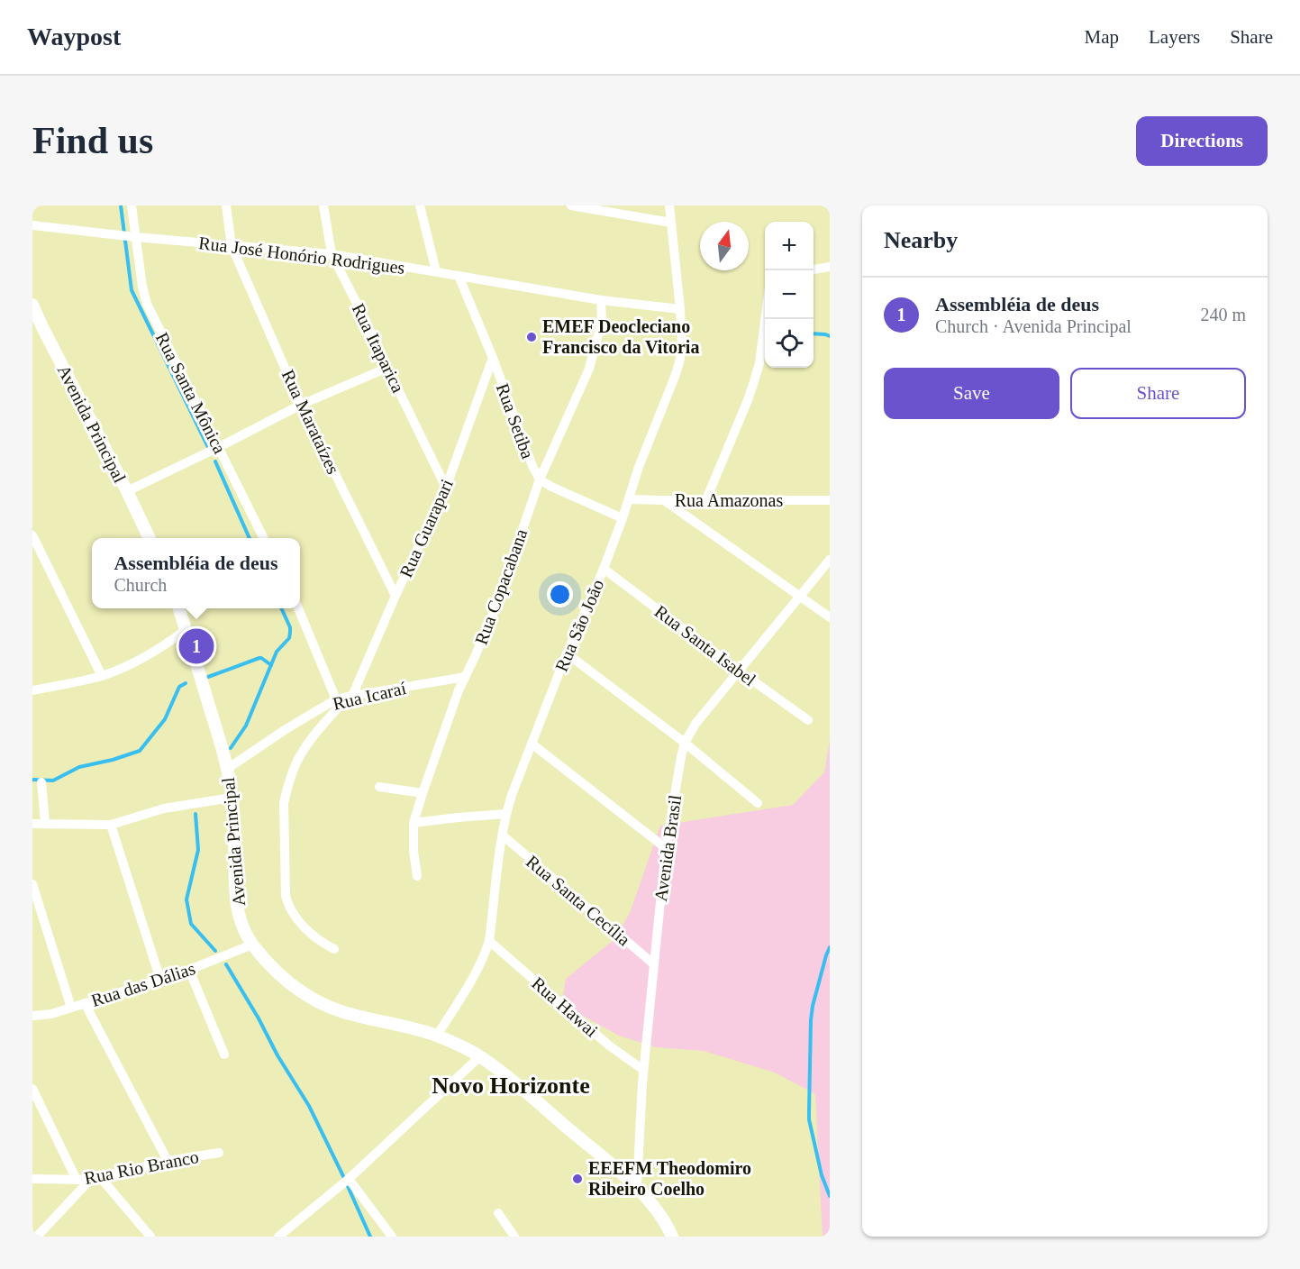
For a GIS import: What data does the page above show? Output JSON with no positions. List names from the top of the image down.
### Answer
{
  "streets": {
    "street": [
      "Rua José Honório Rodrigues",
      "Rua Itaparica",
      "Rua Santa Mônica",
      "Rua Setiba",
      "Rua Marataízes",
      "Avenida Principal",
      "Rua Amazonas",
      "Rua Guarapari",
      "Rua Copacabana",
      "Rua São João",
      "Rua Santa Isabel",
      "Rua Icaraí",
      "Avenida Brasil",
      "Rua Santa Cecília",
      "Rua das Dálias",
      "Rua Hawai",
      "Rua Rio Branco"
    ]
  },
  "crossings": [
    ["Rua José Honório Rodrigues", "Rua Itaparica"],
    ["Rua José Honório Rodrigues", "Rua Santa Mônica"],
    ["Rua José Honório Rodrigues", "Rua Setiba"],
    ["Rua José Honório Rodrigues", "Rua Marataízes"],
    ["Rua José Honório Rodrigues", "Rua Copacabana"],
    ["Rua José Honório Rodrigues", "Rua São João"],
    ["Rua Itaparica", "Rua Guarapari"],
    ["Rua Setiba", "Rua Guarapari"],
    ["Rua Setiba", "Rua Copacabana"],
    ["Rua Setiba", "Rua São João"],
    ["Rua Marataízes", "Rua Guarapari"],
    ["Avenida Principal", "Rua São João"],
    ["Avenida Principal", "Rua Icaraí"],
    ["Avenida Principal", "Avenida Brasil"],
    ["Avenida Principal", "Rua das Dálias"],
    ["Rua Amazonas", "Rua São João"],
    ["Rua Guarapari", "Rua Icaraí"],
    ["Rua Copacabana", "Rua Icaraí"],
    ["Rua São João", "Rua Santa Isabel"],
    ["Rua São João", "Rua Santa Cecília"],
    ["Rua São João", "Rua Hawai"],
    ["Rua Santa Isabel", "Avenida Brasil"],
    ["Avenida Brasil", "Rua Santa Cecília"],
    ["Avenida Brasil", "Rua Hawai"]
  ],
  "districts": ["Novo Horizonte"],
  "places": ["EMEF Deocleciano Francisco da Vitoria", "EEEFM Theodomiro Ribeiro Coelho"],
  "north": "top",
  "page": {
    "header": "Waypost",
    "nav": ["Map", "Layers", "Share"],
    "buttons": [
      "Directions",
      ["Save", "Share"]
    ],
    "title": "Find us",
    "heading": "Nearby",
    "map_buttons": ["+", "−"],
    "list": [
      {
        "mark": "1",
        "name": "Assembléia de deus",
        "note": "Church · Avenida Principal",
        "value": "240 m"
      }
    ],
    "popup": ["Assembléia de deus", "Church"],
    "pins": "1"
  }
}
